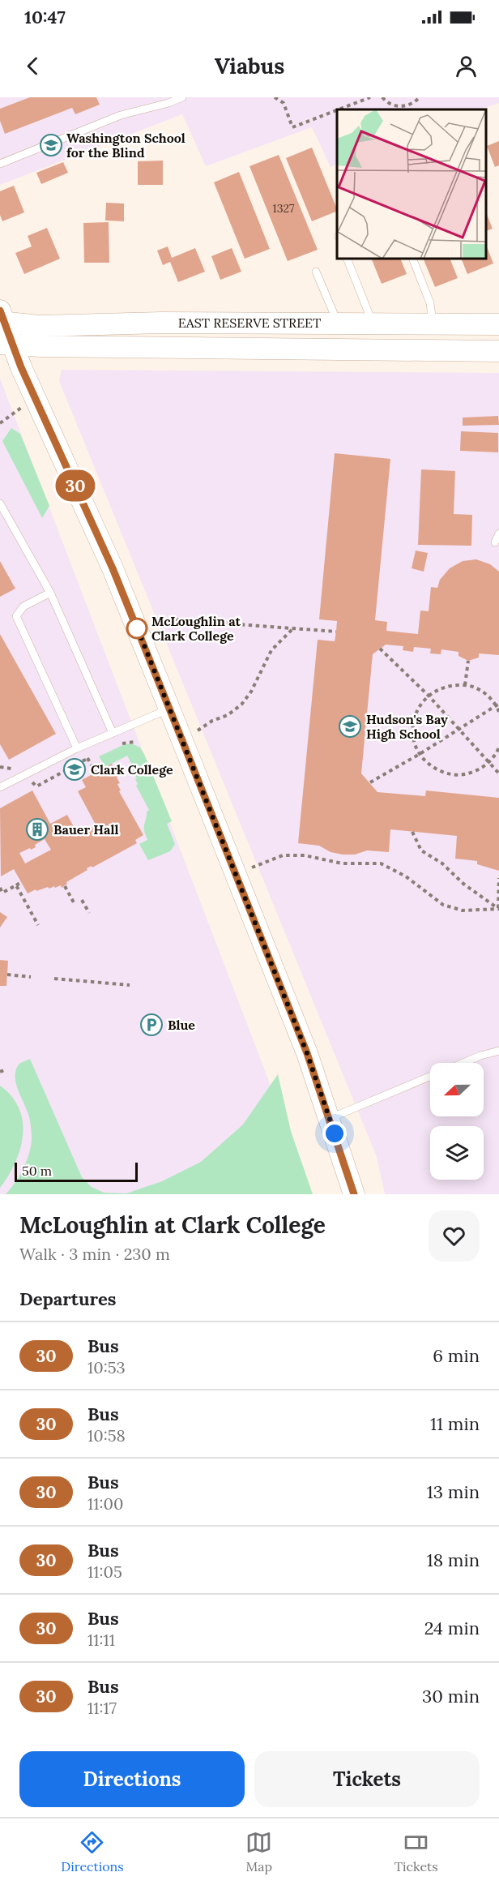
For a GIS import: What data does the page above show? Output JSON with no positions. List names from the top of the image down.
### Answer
{
  "streets": {
    "street": ["EAST RESERVE STREET"]
  },
  "places": {
    "school or university": ["Washington School for the Blind", "Hudson's Bay High School", "Clark College"],
    "other": ["McLoughlin at Clark College"],
    "building": ["Bauer Hall"],
    "parking": ["Blue"]
  },
  "lines": ["bus line 30"],
  "house_numbers": ["1327"],
  "scale_bar": "50 m",
  "north": "left",
  "page": {
    "status": "10:47",
    "header": "Viabus",
    "on_map": "30",
    "scale": "50 m",
    "heading": [
      ["McLoughlin at Clark College", "Walk · 3 min · 230 m"],
      "Departures"
    ],
    "list": [
      {
        "mark": "30",
        "name": "Bus",
        "note": "10:53",
        "value": "6 min"
      },
      {
        "mark": "30",
        "name": "Bus",
        "note": "10:58",
        "value": "11 min"
      },
      {
        "mark": "30",
        "name": "Bus",
        "note": "11:00",
        "value": "13 min"
      },
      {
        "mark": "30",
        "name": "Bus",
        "note": "11:05",
        "value": "18 min"
      },
      {
        "mark": "30",
        "name": "Bus",
        "note": "11:11",
        "value": "24 min"
      },
      {
        "mark": "30",
        "name": "Bus",
        "note": "11:17",
        "value": "30 min"
      }
    ],
    "buttons": ["Directions", "Tickets"],
    "tabs": ["Directions", "Map", "Tickets"]
  }
}
